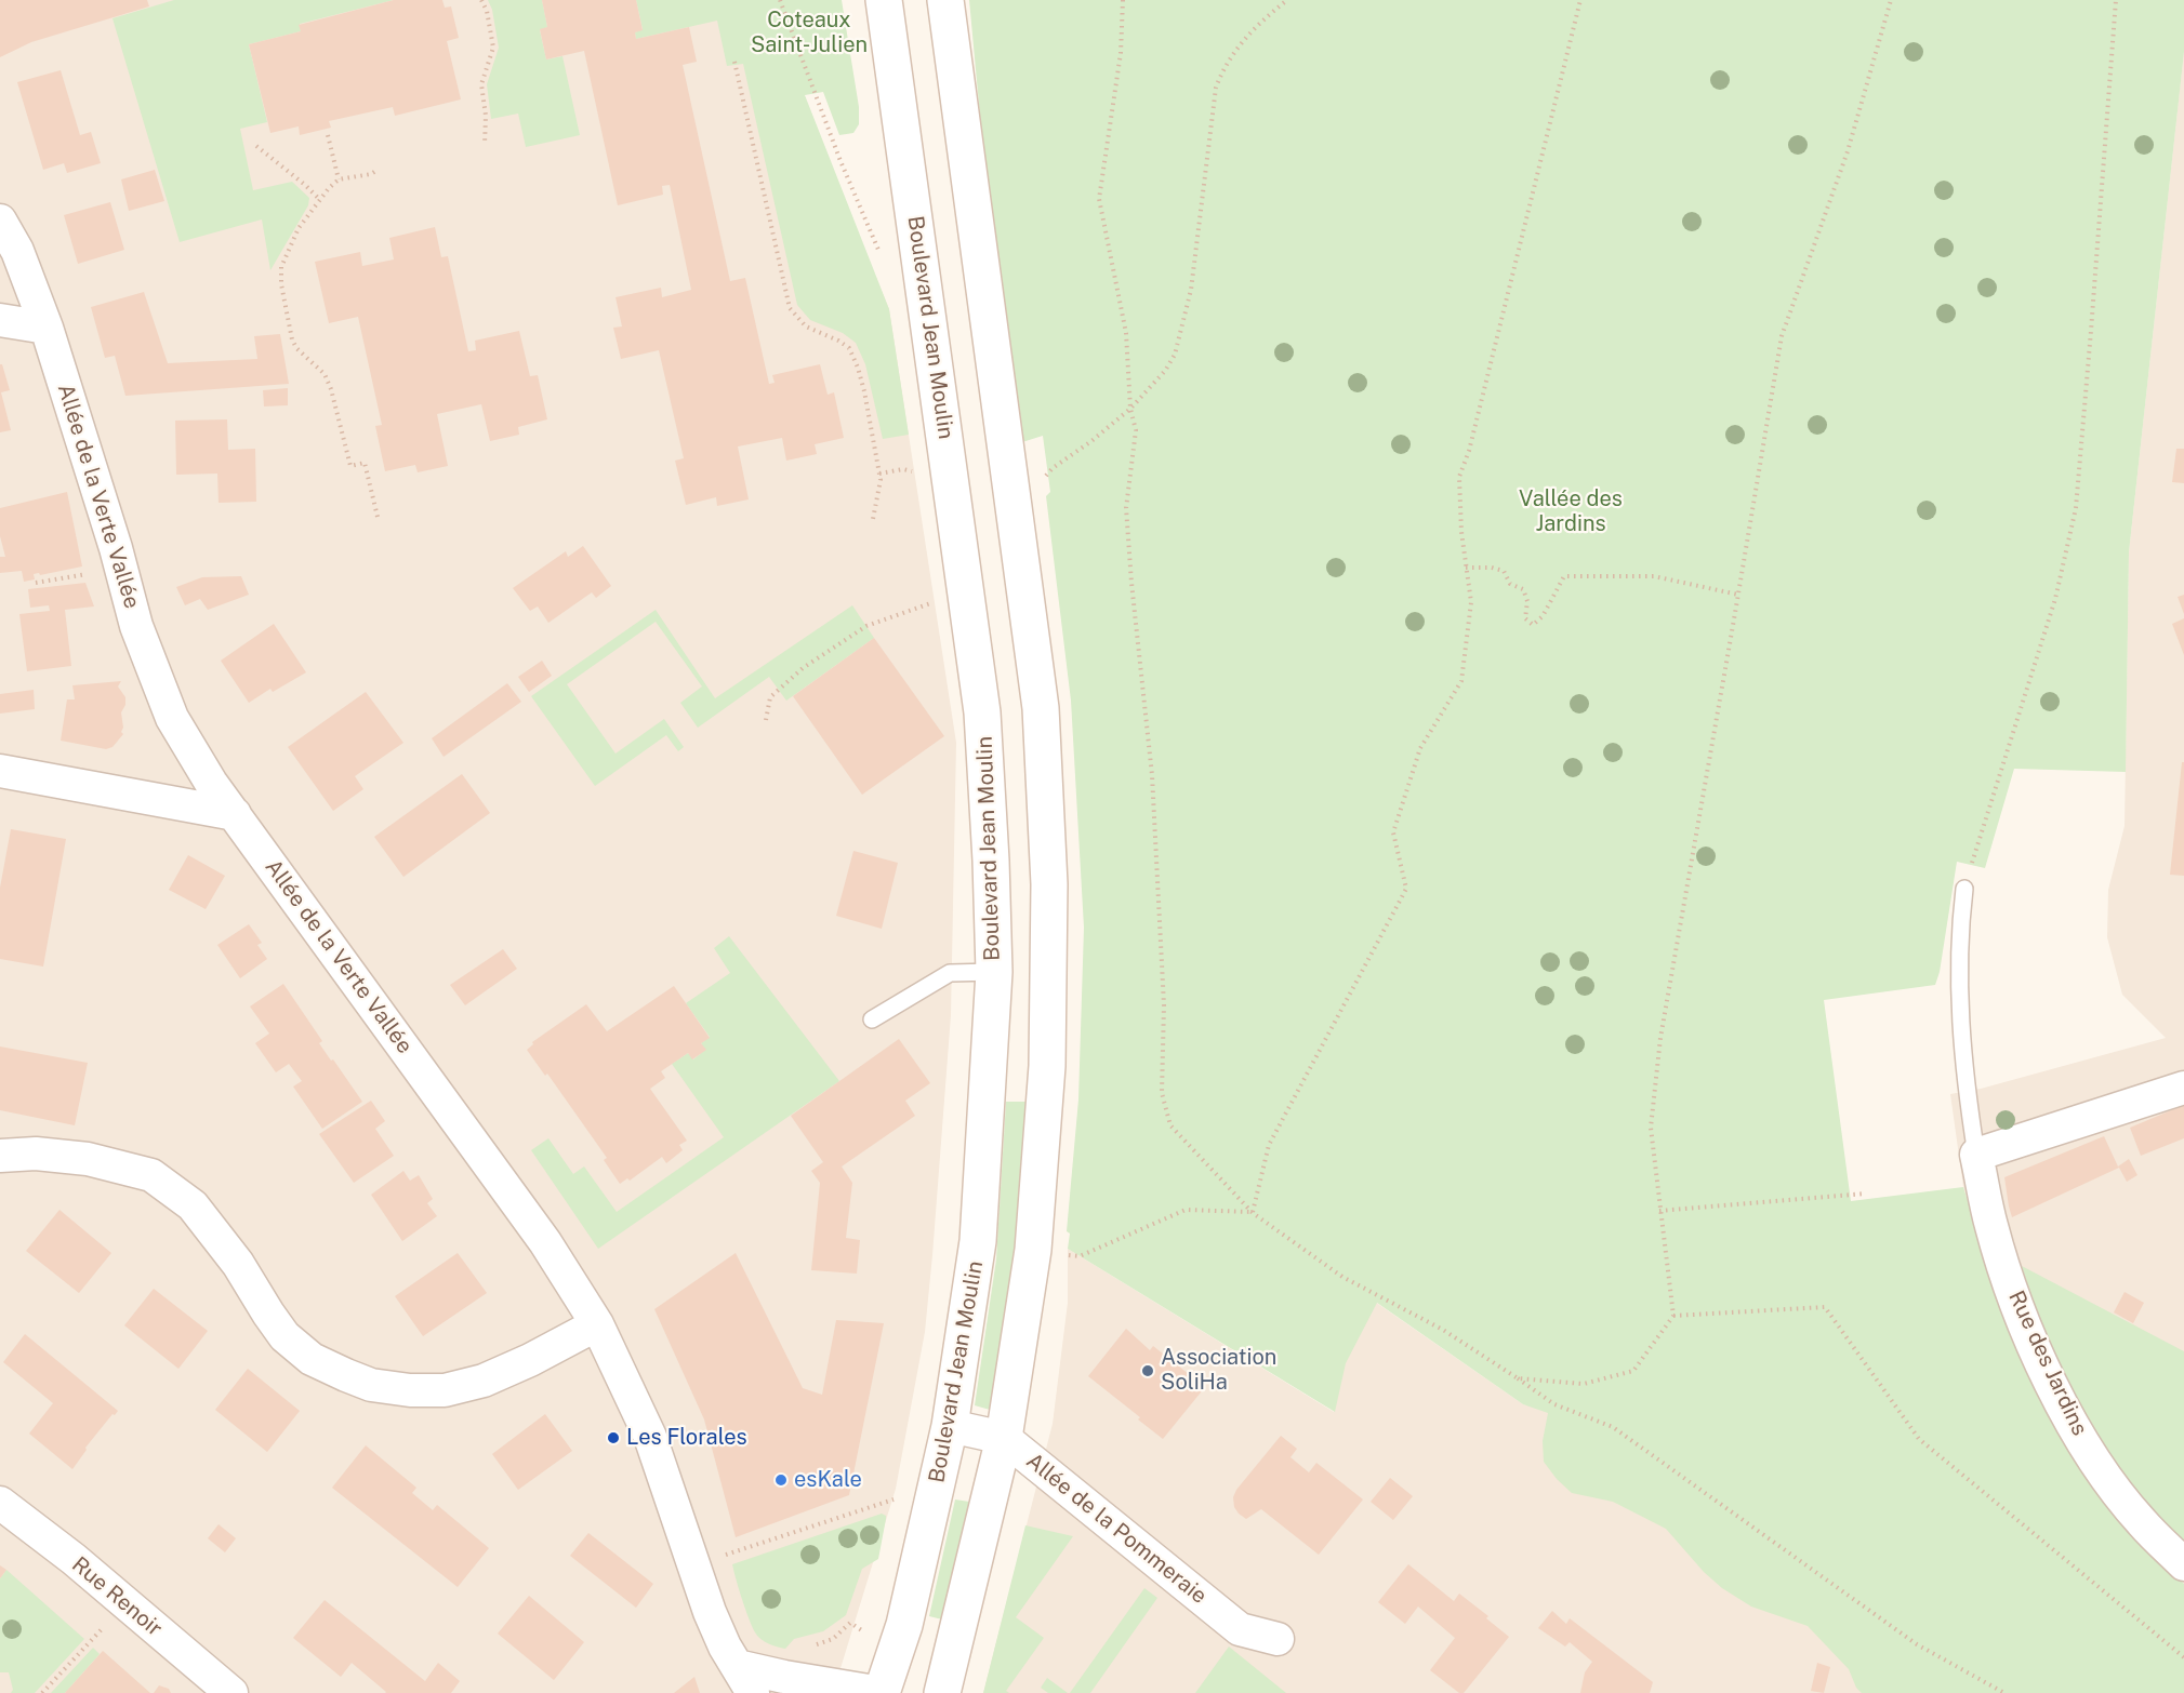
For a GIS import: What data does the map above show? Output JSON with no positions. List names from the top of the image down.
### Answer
{
  "streets": {
    "main road": ["Boulevard Jean Moulin"],
    "street": [
      "Allée de la Verte Vallée",
      "Rue des Jardins",
      "Allée de la Pommeraie",
      "Rue Renoir"
    ]
  },
  "crossings": [
    ["Boulevard Jean Moulin", "Allée de la Verte Vallée"],
    ["Boulevard Jean Moulin", "Allée de la Pommeraie"]
  ],
  "parks": ["Coteaux Saint-Julien", "Vallée des Jardins"],
  "places": ["Association SoliHa", "Les Florales", "esKale"]
}
